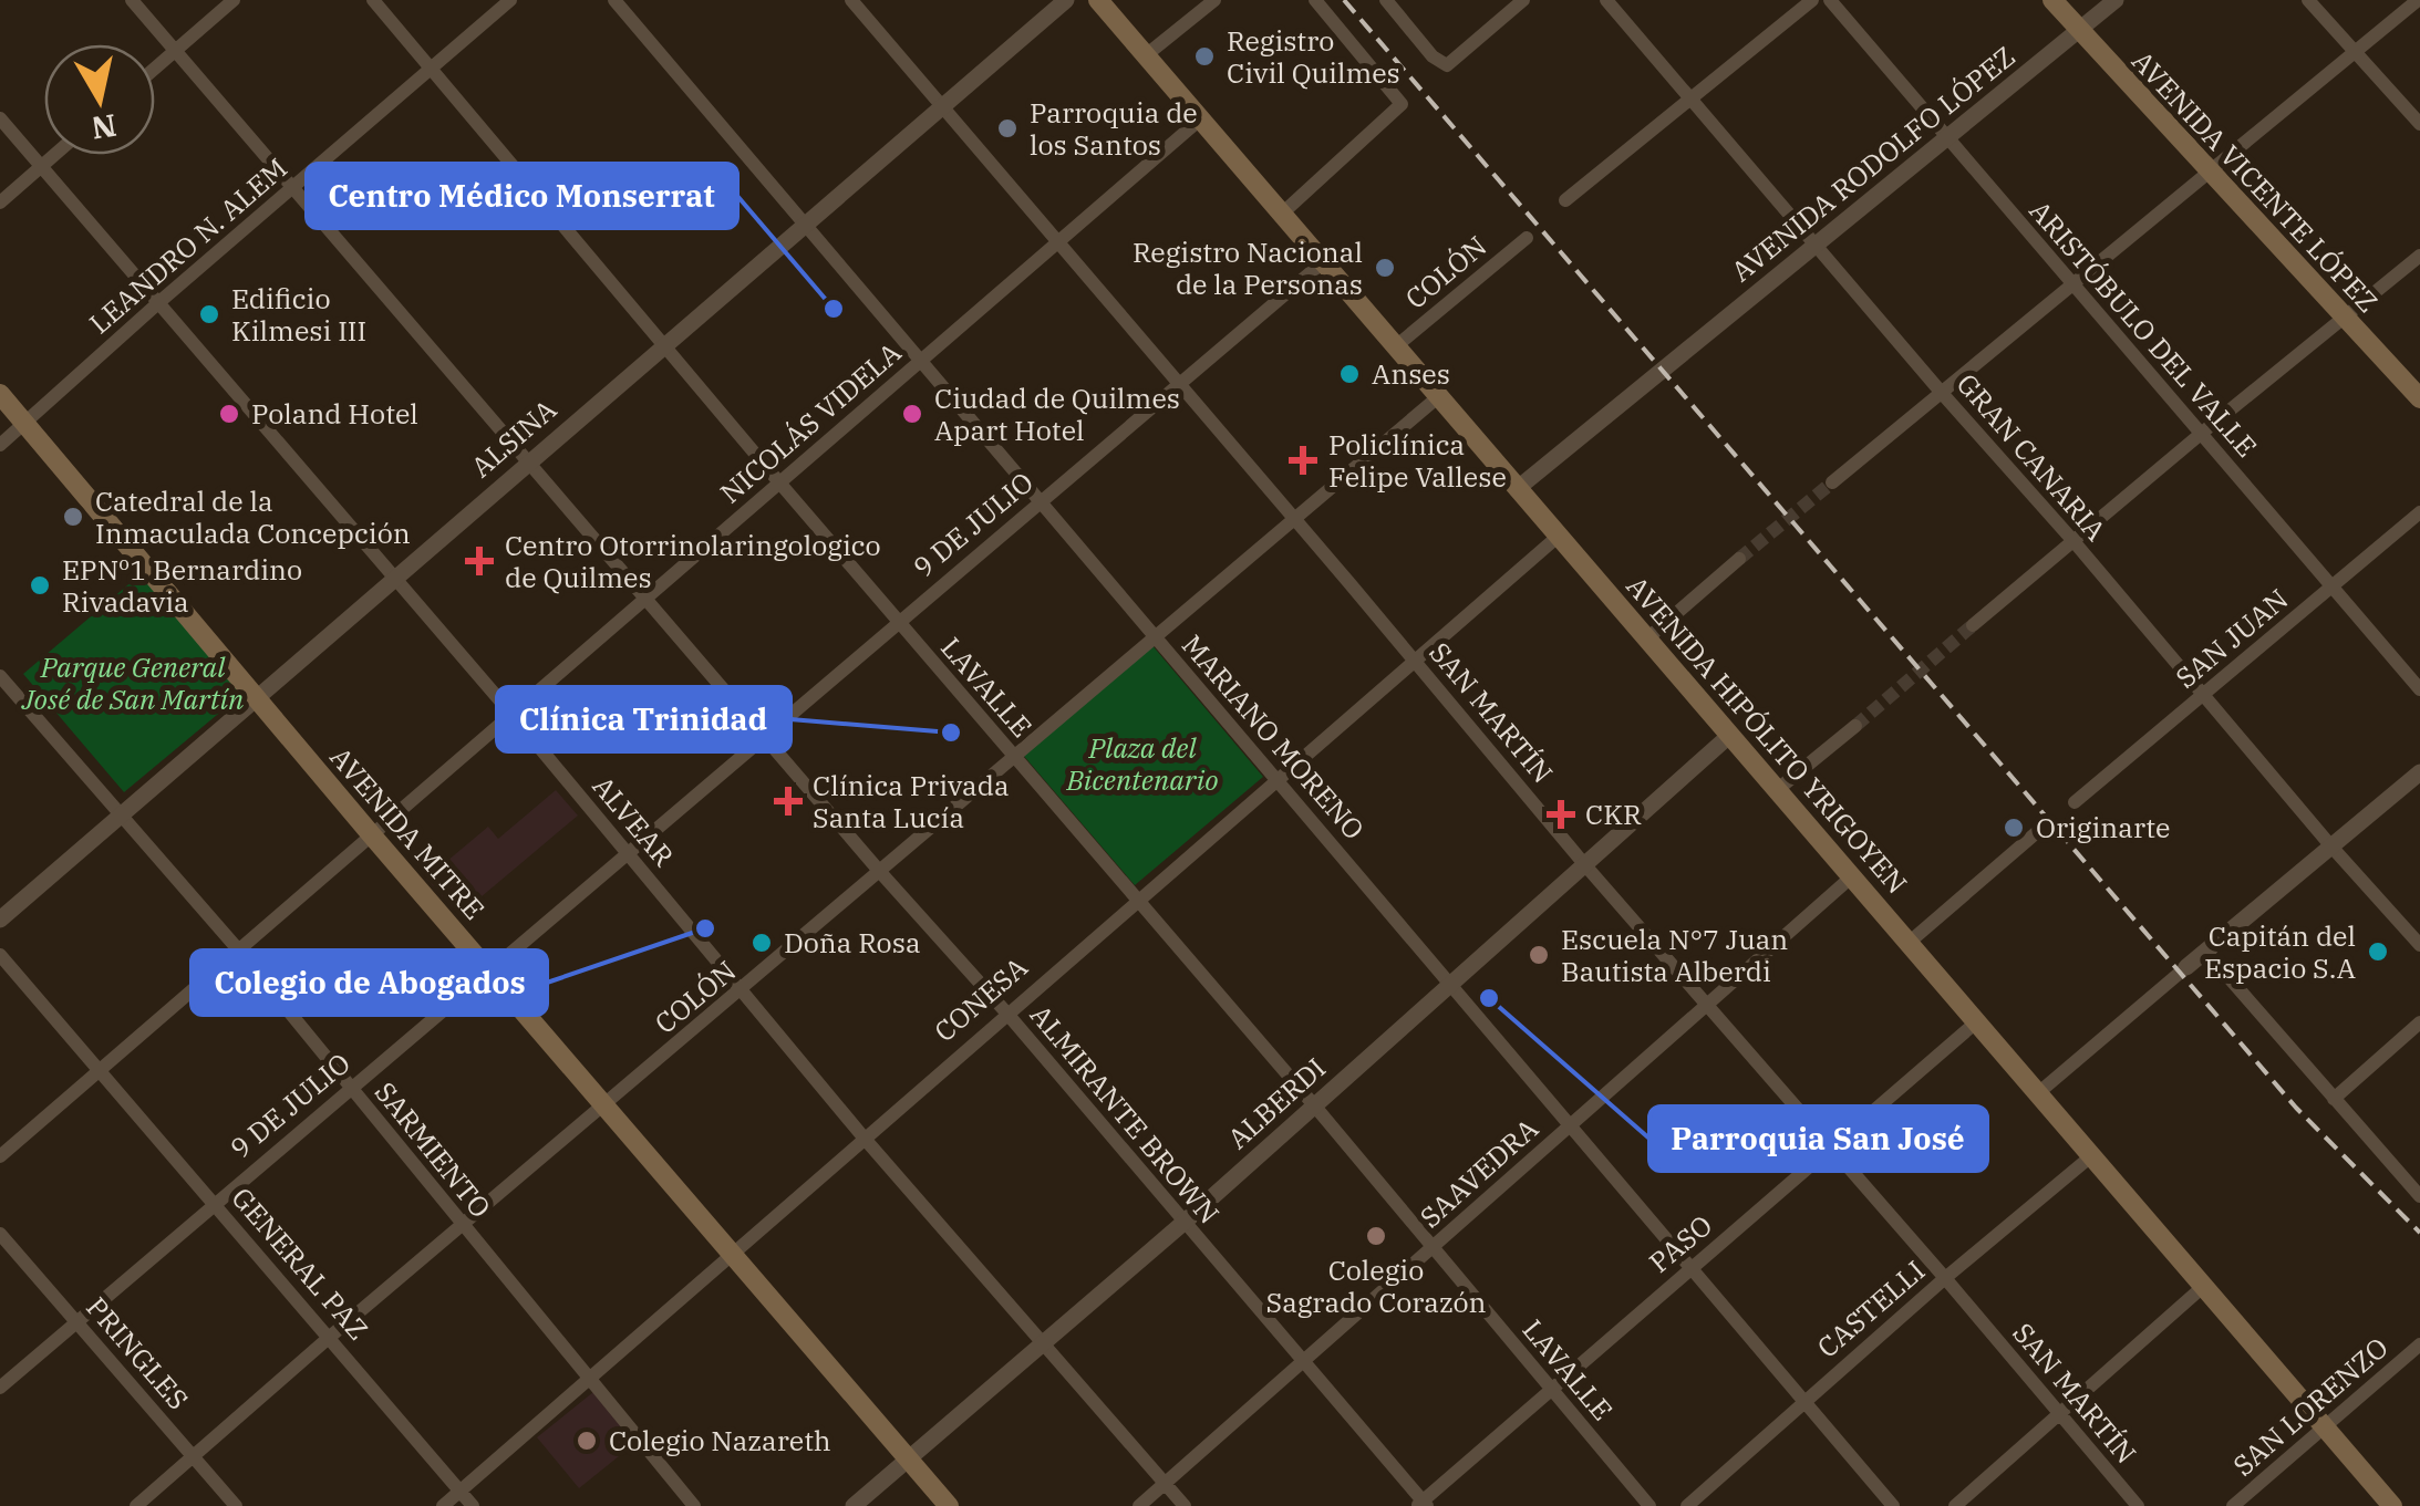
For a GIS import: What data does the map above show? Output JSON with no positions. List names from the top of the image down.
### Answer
{
  "streets": {
    "main road": ["AVENIDA VICENTE LÓPEZ", "AVENIDA HIPÓLITO YRIGOYEN", "AVENIDA MITRE"],
    "street": [
      "AVENIDA RODOLFO LÓPEZ",
      "LEANDRO N. ALEM",
      "COLÓN",
      "ARISTÓBULO DEL VALLE",
      "NICOLÁS VIDELA",
      "ALSINA",
      "GRAN CANARIA",
      "9 DE JULIO",
      "SAN JUAN",
      "LAVALLE",
      "SAN MARTÍN",
      "MARIANO MORENO",
      "ALVEAR",
      "CONESA",
      "ALBERDI",
      "ALMIRANTE BROWN",
      "SARMIENTO",
      "SAAVEDRA",
      "PASO",
      "GENERAL PAZ",
      "CASTELLI",
      "PRINGLES",
      "SAN LORENZO"
    ]
  },
  "crossings": [
    ["AVENIDA RODOLFO LÓPEZ", "AVENIDA VICENTE LÓPEZ"],
    ["AVENIDA RODOLFO LÓPEZ", "ARISTÓBULO DEL VALLE"],
    ["AVENIDA RODOLFO LÓPEZ", "GRAN CANARIA"],
    ["AVENIDA RODOLFO LÓPEZ", "AVENIDA HIPÓLITO YRIGOYEN"],
    ["LEANDRO N. ALEM", "LAVALLE"],
    ["LEANDRO N. ALEM", "ALVEAR"],
    ["LEANDRO N. ALEM", "AVENIDA MITRE"],
    ["LEANDRO N. ALEM", "ALMIRANTE BROWN"],
    ["COLÓN", "LAVALLE"],
    ["COLÓN", "SAN MARTÍN"],
    ["COLÓN", "AVENIDA HIPÓLITO YRIGOYEN"],
    ["COLÓN", "MARIANO MORENO"],
    ["COLÓN", "ALVEAR"],
    ["COLÓN", "AVENIDA MITRE"],
    ["COLÓN", "ALMIRANTE BROWN"],
    ["COLÓN", "SARMIENTO"],
    ["COLÓN", "GENERAL PAZ"],
    ["COLÓN", "PRINGLES"],
    ["ARISTÓBULO DEL VALLE", "SAN JUAN"],
    ["NICOLÁS VIDELA", "LAVALLE"],
    ["NICOLÁS VIDELA", "SAN MARTÍN"],
    ["NICOLÁS VIDELA", "AVENIDA HIPÓLITO YRIGOYEN"],
    ["NICOLÁS VIDELA", "MARIANO MORENO"],
    ["NICOLÁS VIDELA", "ALVEAR"],
    ["NICOLÁS VIDELA", "AVENIDA MITRE"],
    ["NICOLÁS VIDELA", "ALMIRANTE BROWN"],
    ["NICOLÁS VIDELA", "SARMIENTO"],
    ["NICOLÁS VIDELA", "GENERAL PAZ"],
    ["ALSINA", "LAVALLE"],
    ["ALSINA", "SAN MARTÍN"],
    ["ALSINA", "MARIANO MORENO"],
    ["ALSINA", "ALVEAR"],
    ["ALSINA", "AVENIDA MITRE"],
    ["ALSINA", "ALMIRANTE BROWN"],
    ["ALSINA", "SARMIENTO"],
    ["GRAN CANARIA", "SAN JUAN"],
    ["9 DE JULIO", "LAVALLE"],
    ["9 DE JULIO", "SAN MARTÍN"],
    ["9 DE JULIO", "AVENIDA HIPÓLITO YRIGOYEN"],
    ["9 DE JULIO", "MARIANO MORENO"],
    ["9 DE JULIO", "ALVEAR"],
    ["9 DE JULIO", "AVENIDA MITRE"],
    ["9 DE JULIO", "ALMIRANTE BROWN"],
    ["9 DE JULIO", "SARMIENTO"],
    ["9 DE JULIO", "GENERAL PAZ"],
    ["9 DE JULIO", "PRINGLES"],
    ["LAVALLE", "CONESA"],
    ["LAVALLE", "ALBERDI"],
    ["LAVALLE", "SAAVEDRA"],
    ["LAVALLE", "PASO"],
    ["SAN MARTÍN", "CONESA"],
    ["SAN MARTÍN", "ALBERDI"],
    ["SAN MARTÍN", "SAAVEDRA"],
    ["SAN MARTÍN", "PASO"],
    ["SAN MARTÍN", "CASTELLI"],
    ["AVENIDA HIPÓLITO YRIGOYEN", "CONESA"],
    ["AVENIDA HIPÓLITO YRIGOYEN", "ALBERDI"],
    ["AVENIDA HIPÓLITO YRIGOYEN", "SAAVEDRA"],
    ["AVENIDA HIPÓLITO YRIGOYEN", "PASO"],
    ["AVENIDA HIPÓLITO YRIGOYEN", "CASTELLI"],
    ["AVENIDA HIPÓLITO YRIGOYEN", "SAN LORENZO"],
    ["MARIANO MORENO", "CONESA"],
    ["MARIANO MORENO", "ALBERDI"],
    ["MARIANO MORENO", "SAAVEDRA"],
    ["MARIANO MORENO", "PASO"],
    ["MARIANO MORENO", "CASTELLI"],
    ["ALVEAR", "CONESA"],
    ["ALVEAR", "ALBERDI"],
    ["ALVEAR", "SAAVEDRA"],
    ["AVENIDA MITRE", "CONESA"],
    ["AVENIDA MITRE", "ALBERDI"],
    ["CONESA", "ALMIRANTE BROWN"],
    ["CONESA", "SARMIENTO"],
    ["CONESA", "GENERAL PAZ"],
    ["ALBERDI", "ALMIRANTE BROWN"],
    ["ALMIRANTE BROWN", "SAAVEDRA"],
    ["ALMIRANTE BROWN", "PASO"]
  ],
  "parks": ["Parque General José de San Martín", "Plaza del Bicentenario"],
  "places": {
    "other": [
      "Registro Civil Quilmes",
      "Parroquia de los Santos",
      "Registro Nacional de la Personas",
      "Centro Médico Monserrat",
      "Edificio Kilmesi III",
      "Anses",
      "Poland Hotel",
      "Ciudad de Quilmes Apart Hotel",
      "Catedral de la Inmaculada Concepción",
      "EPNº1 Bernardino Rivadavia",
      "Clínica Trinidad",
      "Originarte",
      "Colegio de Abogados",
      "Doña Rosa",
      "Capitán del Espacio S.A",
      "Escuela N°7 Juan Bautista Alberdi",
      "Parroquia San José",
      "Colegio Sagrado Corazón",
      "Colegio Nazareth"
    ],
    "health": [
      "Policlínica Felipe Vallese",
      "Centro Otorrinolaringologico de Quilmes",
      "Clínica Privada Santa Lucía",
      "CKR"
    ]
  },
  "north": "bottom"
}
